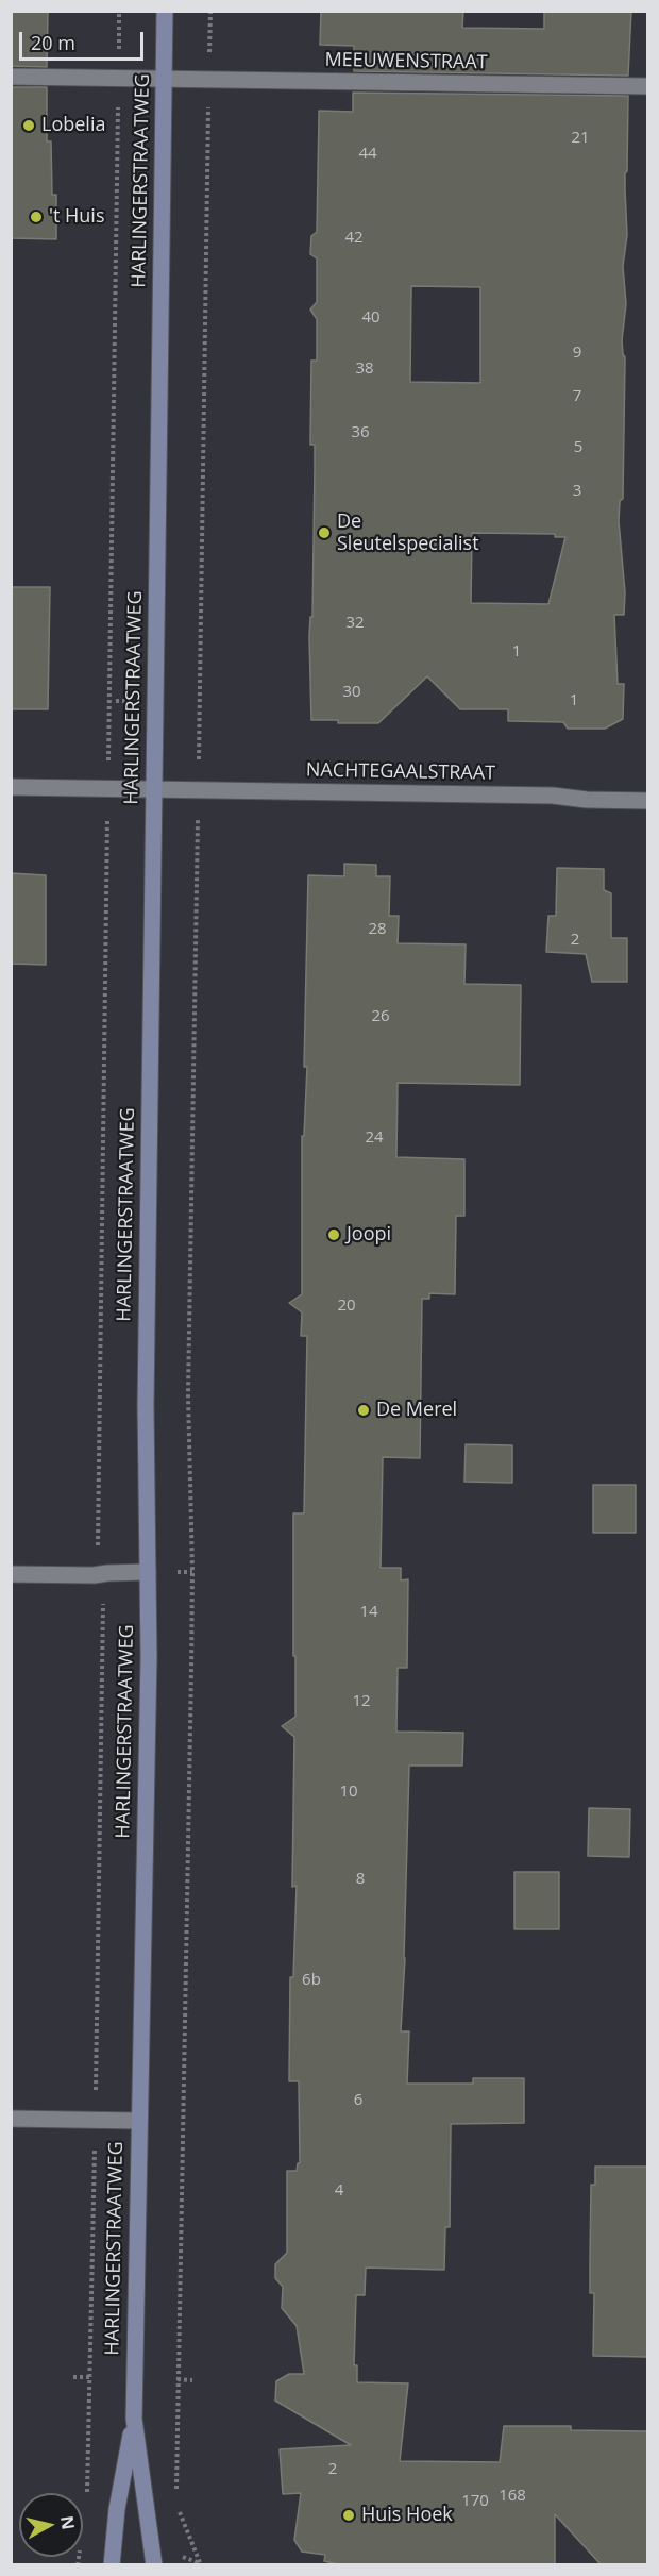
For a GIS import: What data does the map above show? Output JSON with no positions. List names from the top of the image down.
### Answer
{
  "streets": {
    "main road": ["HARLINGERSTRAATWEG"],
    "street": ["MEEUWENSTRAAT", "NACHTEGAALSTRAAT"]
  },
  "crossings": [
    ["MEEUWENSTRAAT", "HARLINGERSTRAATWEG"],
    ["HARLINGERSTRAATWEG", "NACHTEGAALSTRAAT"]
  ],
  "places": [
    "Lobelia",
    "'t Huis",
    "De Sleutelspecialist",
    "Joopi",
    "De Merel",
    "Huis Hoek"
  ],
  "house_numbers": [
    "21",
    "44",
    "42",
    "40",
    "9",
    "38",
    "7",
    "36",
    "5",
    "3",
    "32",
    "1",
    "30",
    "1",
    "28",
    "2",
    "26",
    "24",
    "20",
    "14",
    "12",
    "10",
    "8",
    "6b",
    "6",
    "4",
    "2",
    "168",
    "170"
  ],
  "scale_bar": "20 m",
  "north": "right"
}
